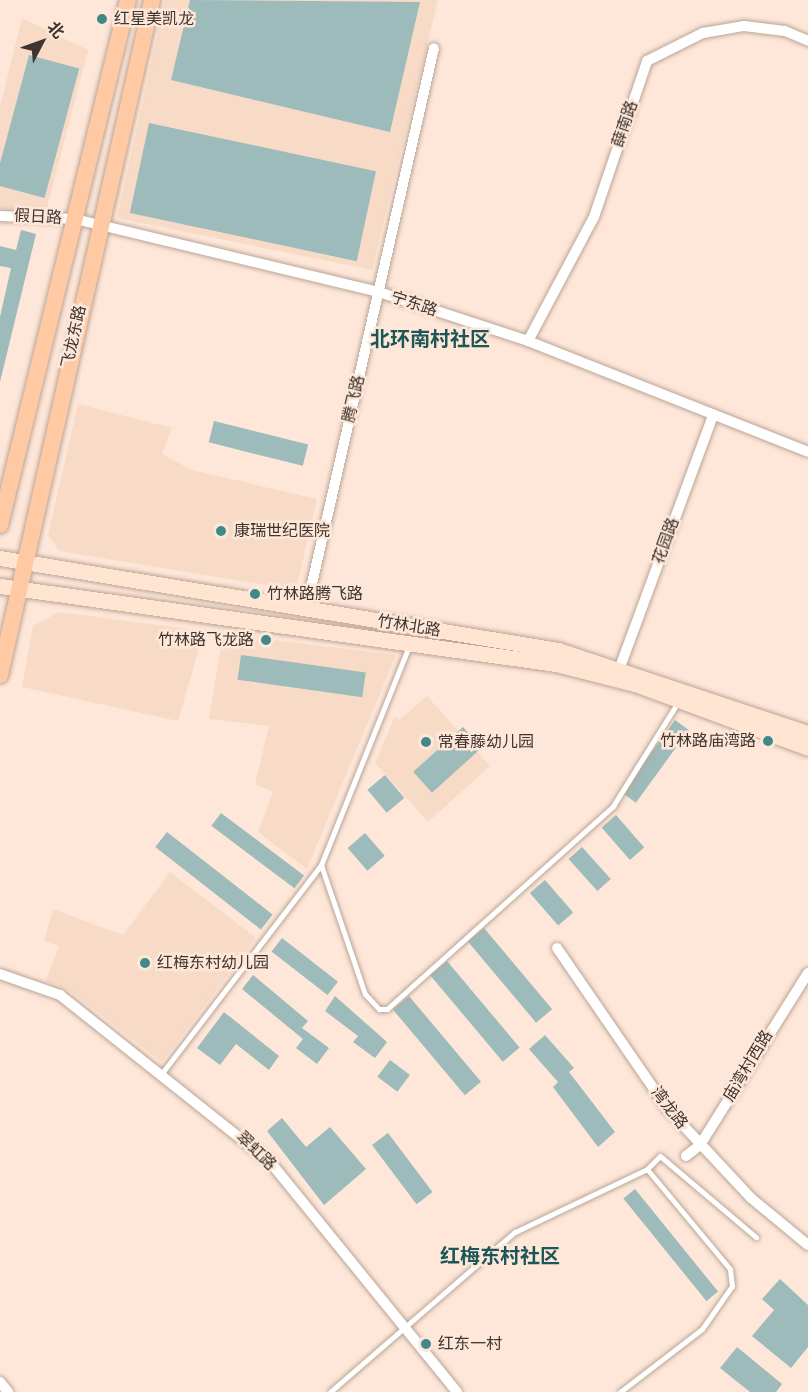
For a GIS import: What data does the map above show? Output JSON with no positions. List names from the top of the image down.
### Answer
{
  "streets": {
    "main road": ["飞龙东路", "竹林北路"],
    "street": [
      "薛南路",
      "假日路",
      "宁东路",
      "腾飞路",
      "花园路",
      "庙湾村西路",
      "湾龙路",
      "翠虹路"
    ]
  },
  "crossings": [
    ["薛南路", "宁东路"],
    ["假日路", "宁东路"],
    ["假日路", "飞龙东路"],
    ["宁东路", "飞龙东路"],
    ["宁东路", "腾飞路"],
    ["宁东路", "花园路"],
    ["飞龙东路", "竹林北路"],
    ["腾飞路", "竹林北路"],
    ["花园路", "竹林北路"],
    ["庙湾村西路", "湾龙路"]
  ],
  "districts": ["北环南村社区", "红梅东村社区"],
  "places": [
    "红星美凯龙",
    "康瑞世纪医院",
    "竹林路腾飞路",
    "竹林路飞龙路",
    "竹林路庙湾路",
    "常春藤幼儿园",
    "红梅东村幼儿园",
    "红东一村"
  ],
  "north": "top right"
}
